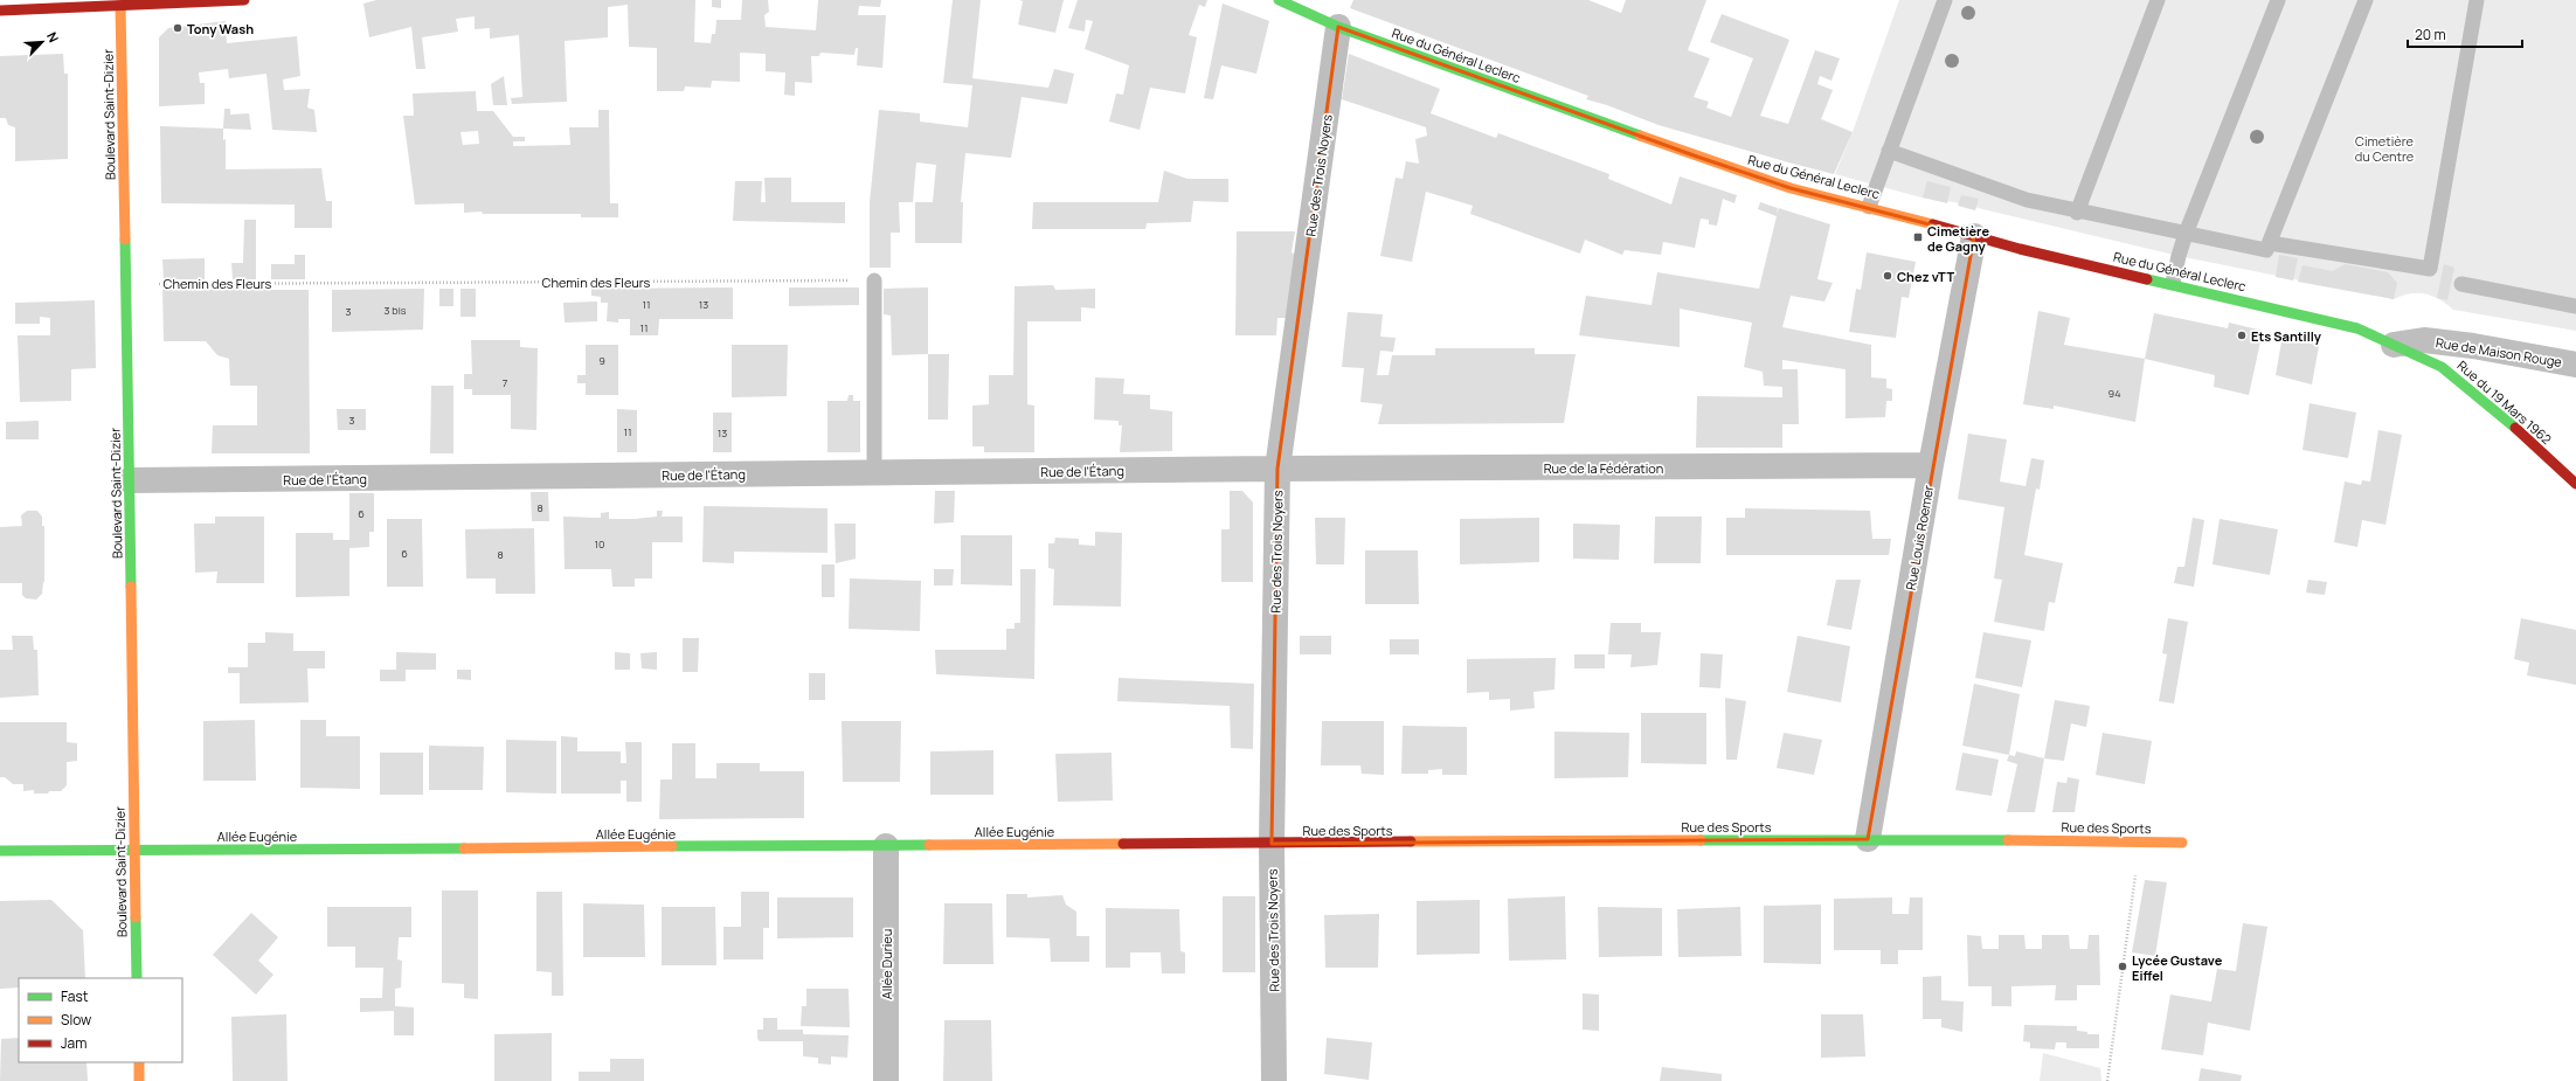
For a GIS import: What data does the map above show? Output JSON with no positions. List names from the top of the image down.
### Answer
{
  "streets": {
    "street": [
      "Rue du Général Leclerc",
      "Boulevard Saint-Dizier",
      "Rue des Trois Noyers",
      "Rue de Maison Rouge",
      "Rue du 19 Mars 1962",
      "Rue de la Fédération",
      "Rue de l'Étang",
      "Rue Louis Roemer",
      "Rue des Sports",
      "Allée Eugénie",
      "Allée Durieu"
    ],
    "path": ["Chemin des Fleurs"]
  },
  "crossings": [
    ["Rue du Général Leclerc", "Rue des Trois Noyers"],
    ["Rue du Général Leclerc", "Rue du 19 Mars 1962"],
    ["Rue du Général Leclerc", "Rue Louis Roemer"],
    ["Boulevard Saint-Dizier", "Chemin des Fleurs"],
    ["Boulevard Saint-Dizier", "Rue de l'Étang"],
    ["Boulevard Saint-Dizier", "Allée Eugénie"],
    ["Rue des Trois Noyers", "Rue de la Fédération"],
    ["Rue des Trois Noyers", "Rue de l'Étang"],
    ["Rue des Trois Noyers", "Rue des Sports"],
    ["Rue des Trois Noyers", "Allée Eugénie"],
    ["Rue de Maison Rouge", "Rue du 19 Mars 1962"],
    ["Rue de la Fédération", "Rue de l'Étang"],
    ["Rue de la Fédération", "Rue Louis Roemer"],
    ["Rue Louis Roemer", "Rue des Sports"],
    ["Rue des Sports", "Allée Eugénie"],
    ["Allée Eugénie", "Allée Durieu"]
  ],
  "parks": ["Cimetière du Centre"],
  "places": {
    "other": [
      "Tony Wash",
      "Chez vTT",
      "Ets Santilly",
      "Lycée Gustave Eiffel"
    ],
    "transit": ["Cimetière de Gagny"]
  },
  "house_numbers": [
    "11",
    "13",
    "3 bis",
    "3",
    "11",
    "9",
    "7",
    "94",
    "3",
    "11",
    "13",
    "8",
    "6",
    "10",
    "6",
    "8"
  ],
  "legend": ["Fast", "Slow", "Jam"],
  "scale_bar": "20 m",
  "north": "top right"
}
